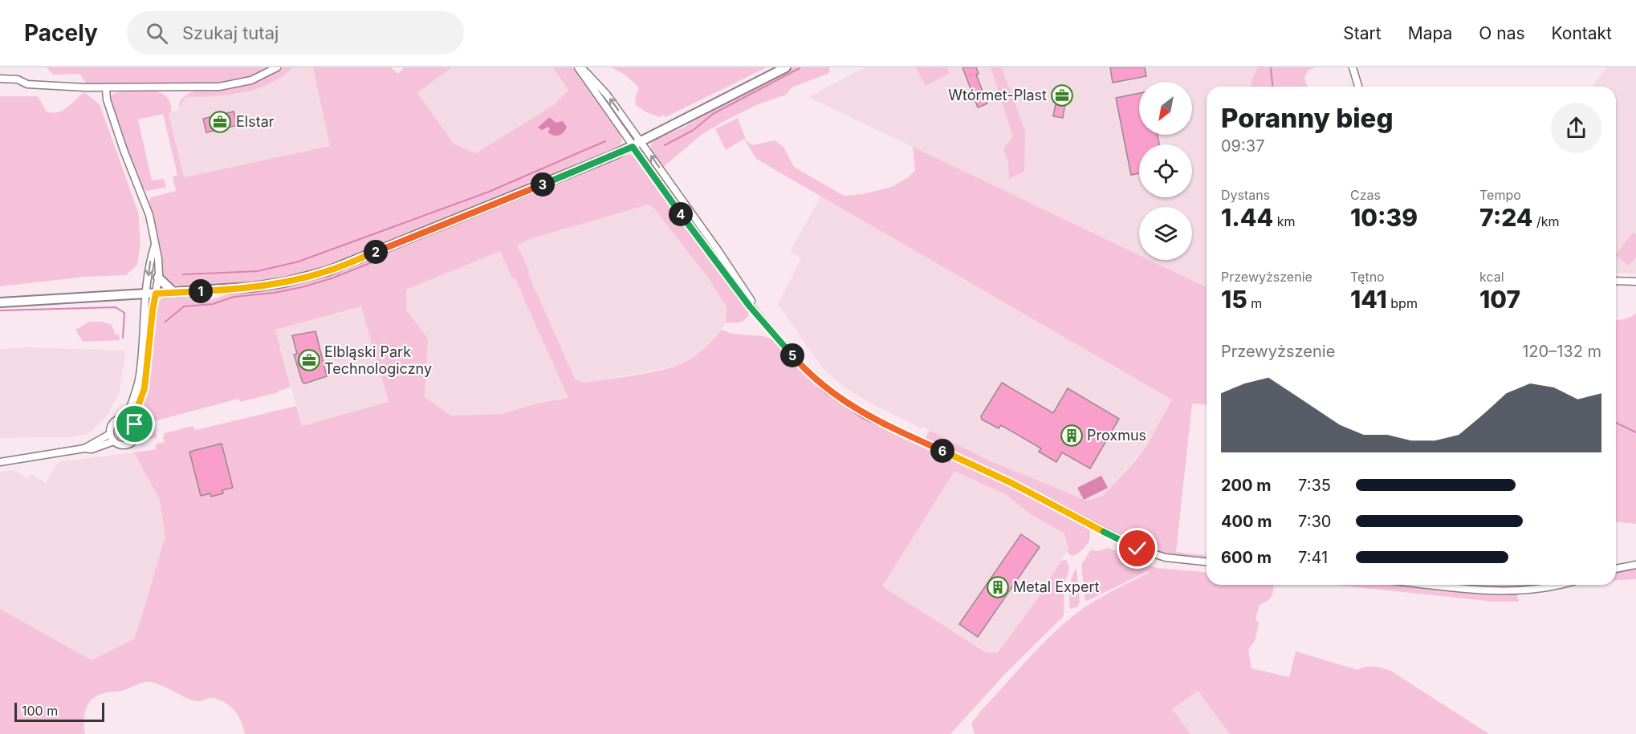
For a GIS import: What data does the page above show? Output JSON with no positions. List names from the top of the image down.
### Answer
{
  "places": {
    "office": ["Wtórmet-Plast", "Elstar", "Elbląski Park Technologiczny"],
    "building": ["Proxmus", "Metal Expert"]
  },
  "scale_bar": "100 m",
  "north": "bottom left",
  "page": {
    "header": "Pacely",
    "search": "Szukaj tutaj",
    "nav": [
      "Start",
      "Mapa",
      "O nas",
      "Kontakt"
    ],
    "heading": ["Poranny bieg", "09:37"],
    "stats": [
      ["Dystans", "1.44 km"],
      ["Czas", "10:39"],
      ["Tempo", "7:24 /km"],
      ["Przewyższenie", "15 m"],
      ["Tętno", "141 bpm"],
      ["kcal", "107"]
    ],
    "pins": [
      "3",
      "4",
      "2",
      "1",
      "5",
      "6"
    ],
    "chart": ["Przewyższenie", "120–132 m"],
    "list": [
      {
        "name": "200 m",
        "note": "7:35"
      },
      {
        "name": "400 m",
        "note": "7:30"
      },
      {
        "name": "600 m",
        "note": "7:41"
      }
    ],
    "scale": "100 m"
  }
}
